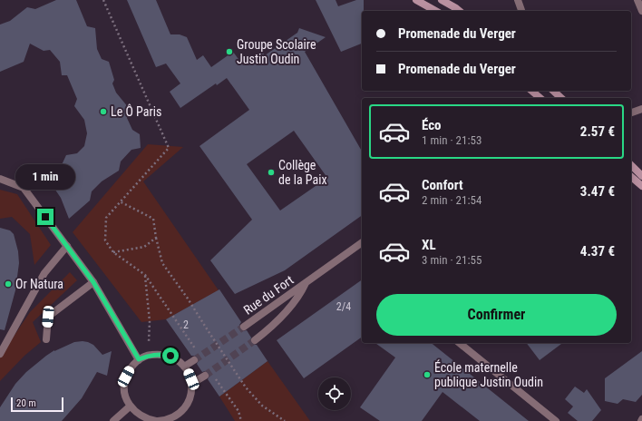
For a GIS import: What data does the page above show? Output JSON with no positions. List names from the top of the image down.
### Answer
{
  "streets": {
    "street": ["Rue du Fort"]
  },
  "places": [
    "Groupe Scolaire Justin Oudin",
    "Le Ô Paris",
    "Collège de la Paix",
    "Or Natura",
    "École maternelle publique Justin Oudin"
  ],
  "house_numbers": ["2/4", "2"],
  "scale_bar": "20 m",
  "page": {
    "banner": ["Promenade du Verger", "Promenade du Verger"],
    "list": [
      {
        "name": "Éco",
        "note": "1 min · 21:53",
        "value": "2.57 €"
      },
      {
        "name": "Confort",
        "note": "2 min · 21:54",
        "value": "3.47 €"
      },
      {
        "name": "XL",
        "note": "3 min · 21:55",
        "value": "4.37 €"
      }
    ],
    "bubble": "1 min",
    "buttons": "Confirmer",
    "scale": "20 m"
  }
}
